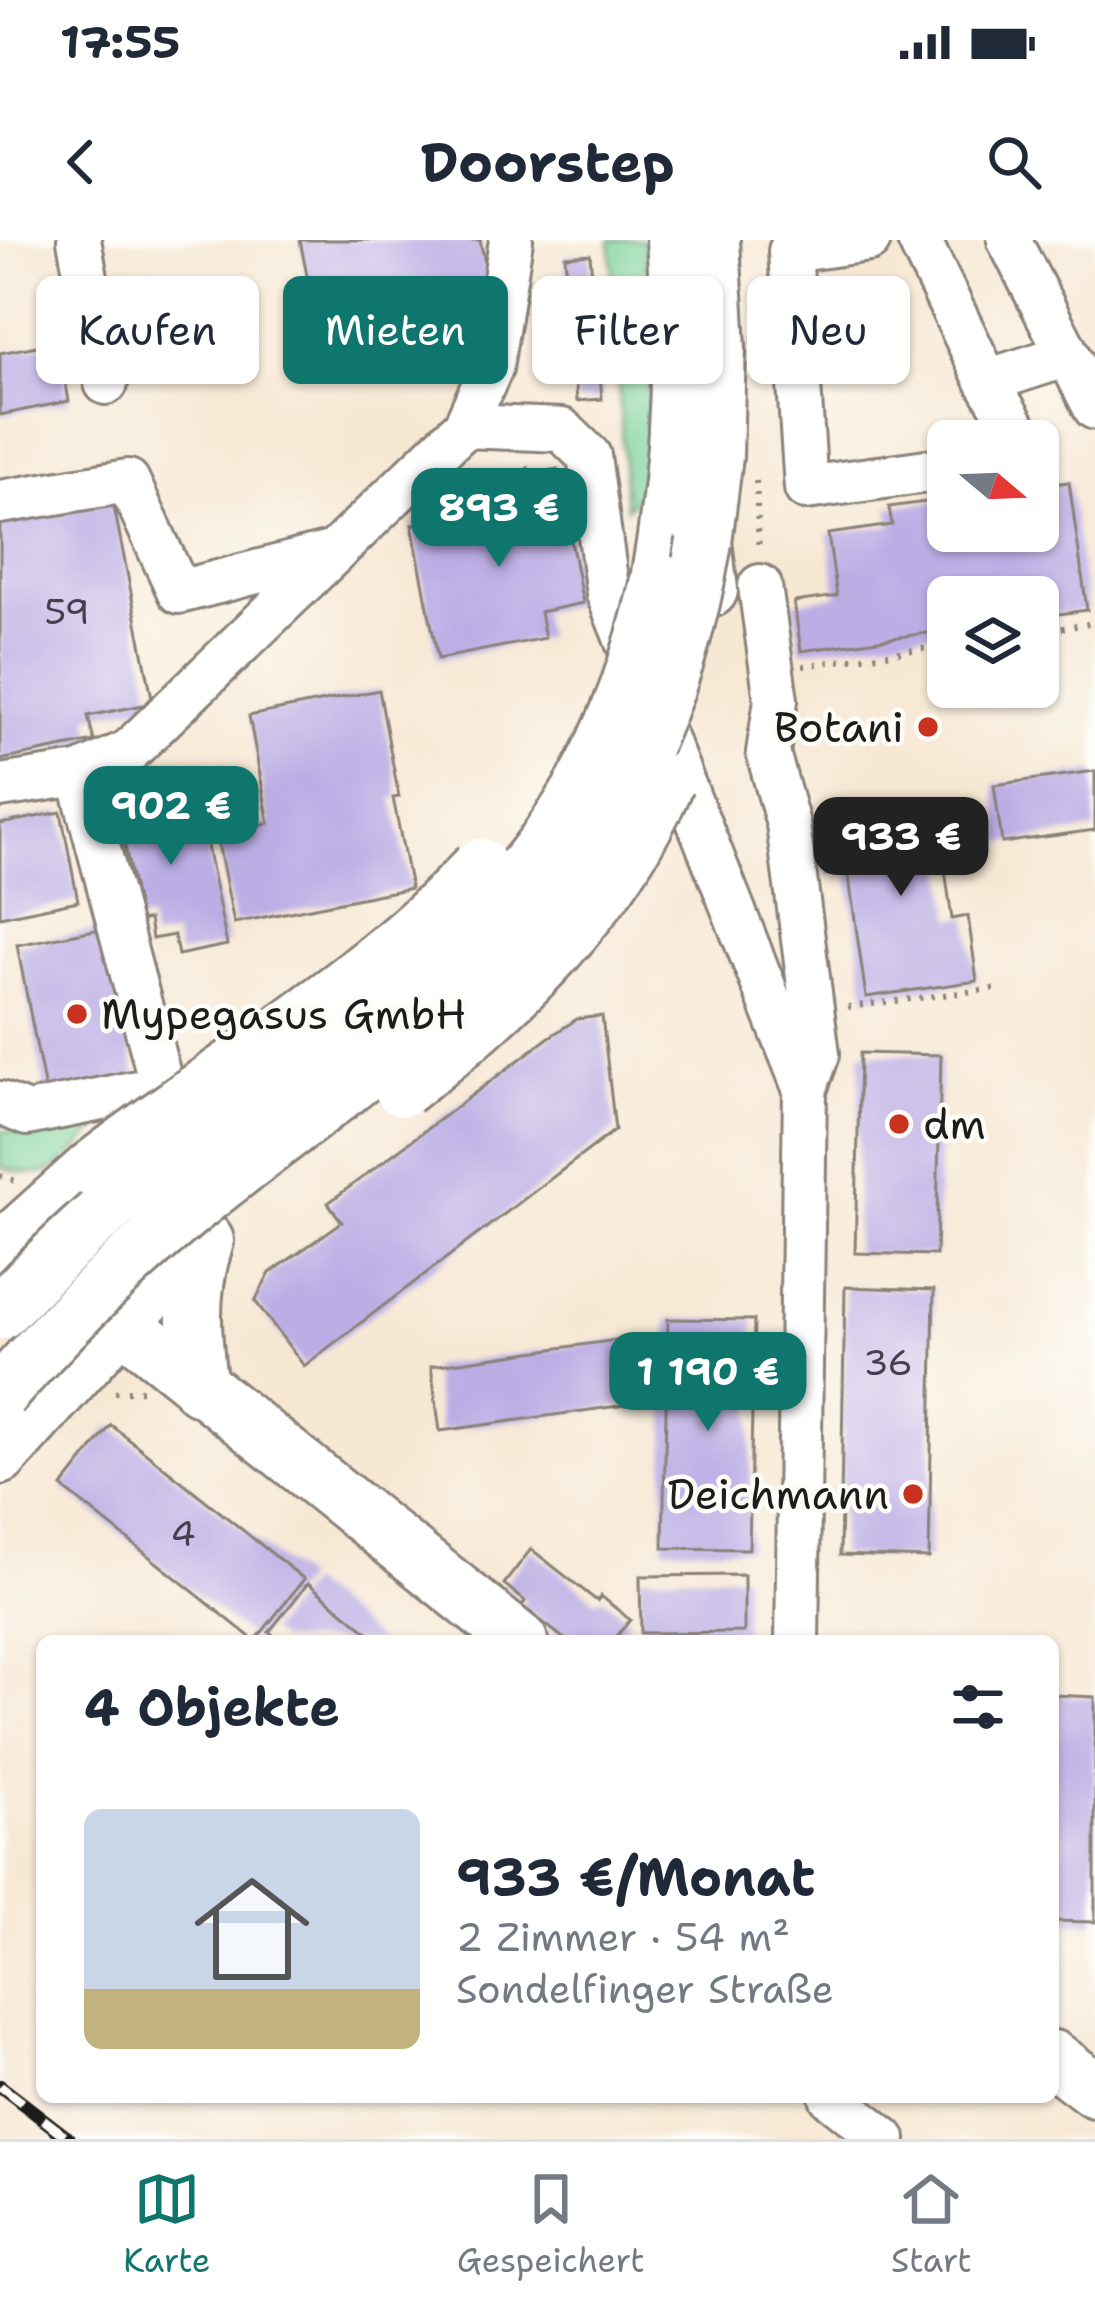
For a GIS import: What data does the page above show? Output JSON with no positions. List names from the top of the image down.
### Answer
{
  "places": [
    "Botani",
    "Mypegasus GmbH",
    "dm",
    "Deichmann"
  ],
  "house_numbers": ["59", "36", "4"],
  "north": "right",
  "page": {
    "status": "17:55",
    "header": "Doorstep",
    "chip": [
      "Kaufen",
      "Mieten",
      "Filter",
      "Neu"
    ],
    "price": [
      "893 €",
      "902 €",
      "933 €",
      "1 190 €"
    ],
    "heading": "4 Objekte",
    "list": [
      {
        "name": "933 €/Monat",
        "note": "2 Zimmer · 54 m² · Sondelfinger Straße"
      }
    ],
    "tabs": ["Karte", "Gespeichert", "Start"]
  }
}
